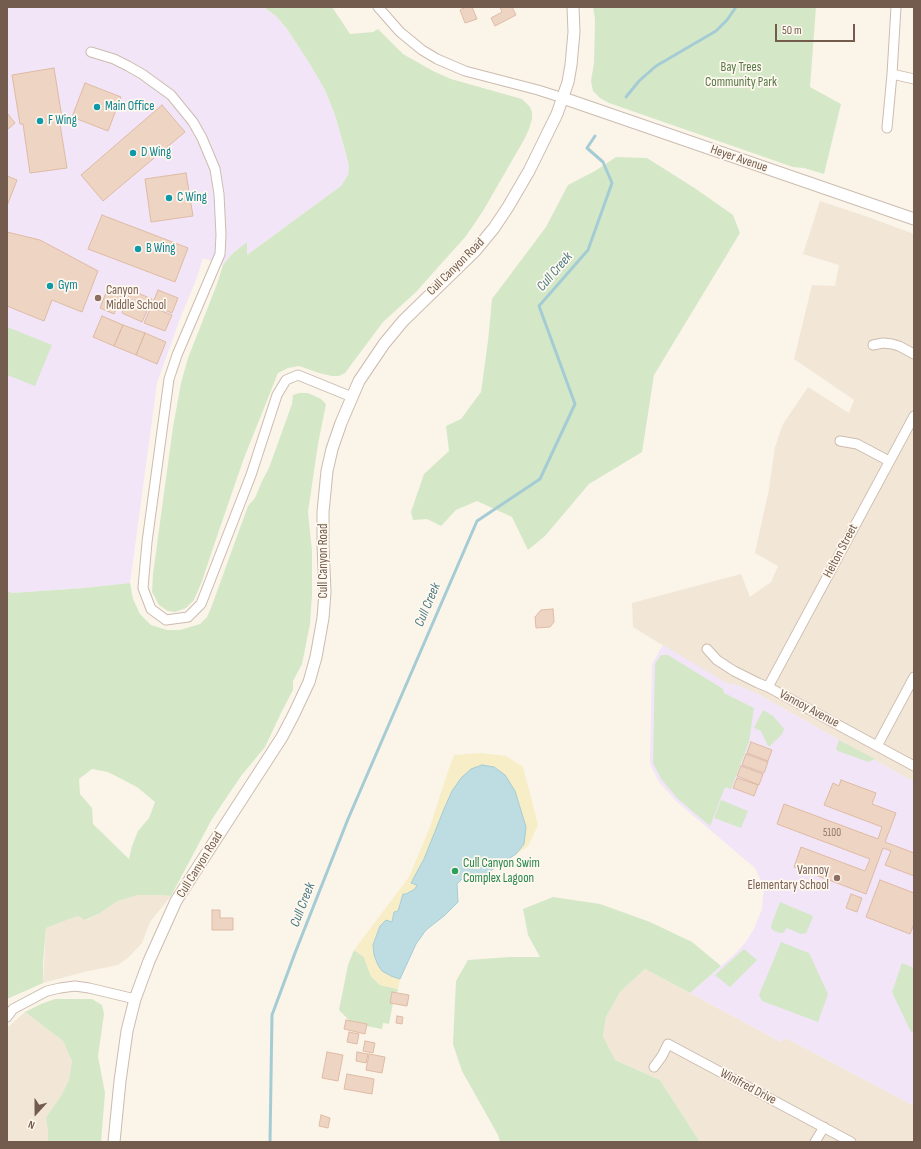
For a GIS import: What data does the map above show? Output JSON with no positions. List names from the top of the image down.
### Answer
{
  "streets": {
    "street": [
      "Heyer Avenue",
      "Cull Canyon Road",
      "Helton Street",
      "Vannoy Avenue",
      "Winifred Drive"
    ]
  },
  "crossings": [
    ["Heyer Avenue", "Cull Canyon Road"],
    ["Helton Street", "Vannoy Avenue"]
  ],
  "water": ["Cull Creek"],
  "parks": ["Bay Trees Community Park"],
  "places": [
    "Main Office",
    "F Wing",
    "D Wing",
    "C Wing",
    "B Wing",
    "Gym",
    "Canyon Middle School",
    "Cull Canyon Swim Complex Lagoon",
    "Vannoy Elementary School"
  ],
  "house_numbers": ["5100"],
  "scale_bar": "50 m",
  "north": "bottom"
}
